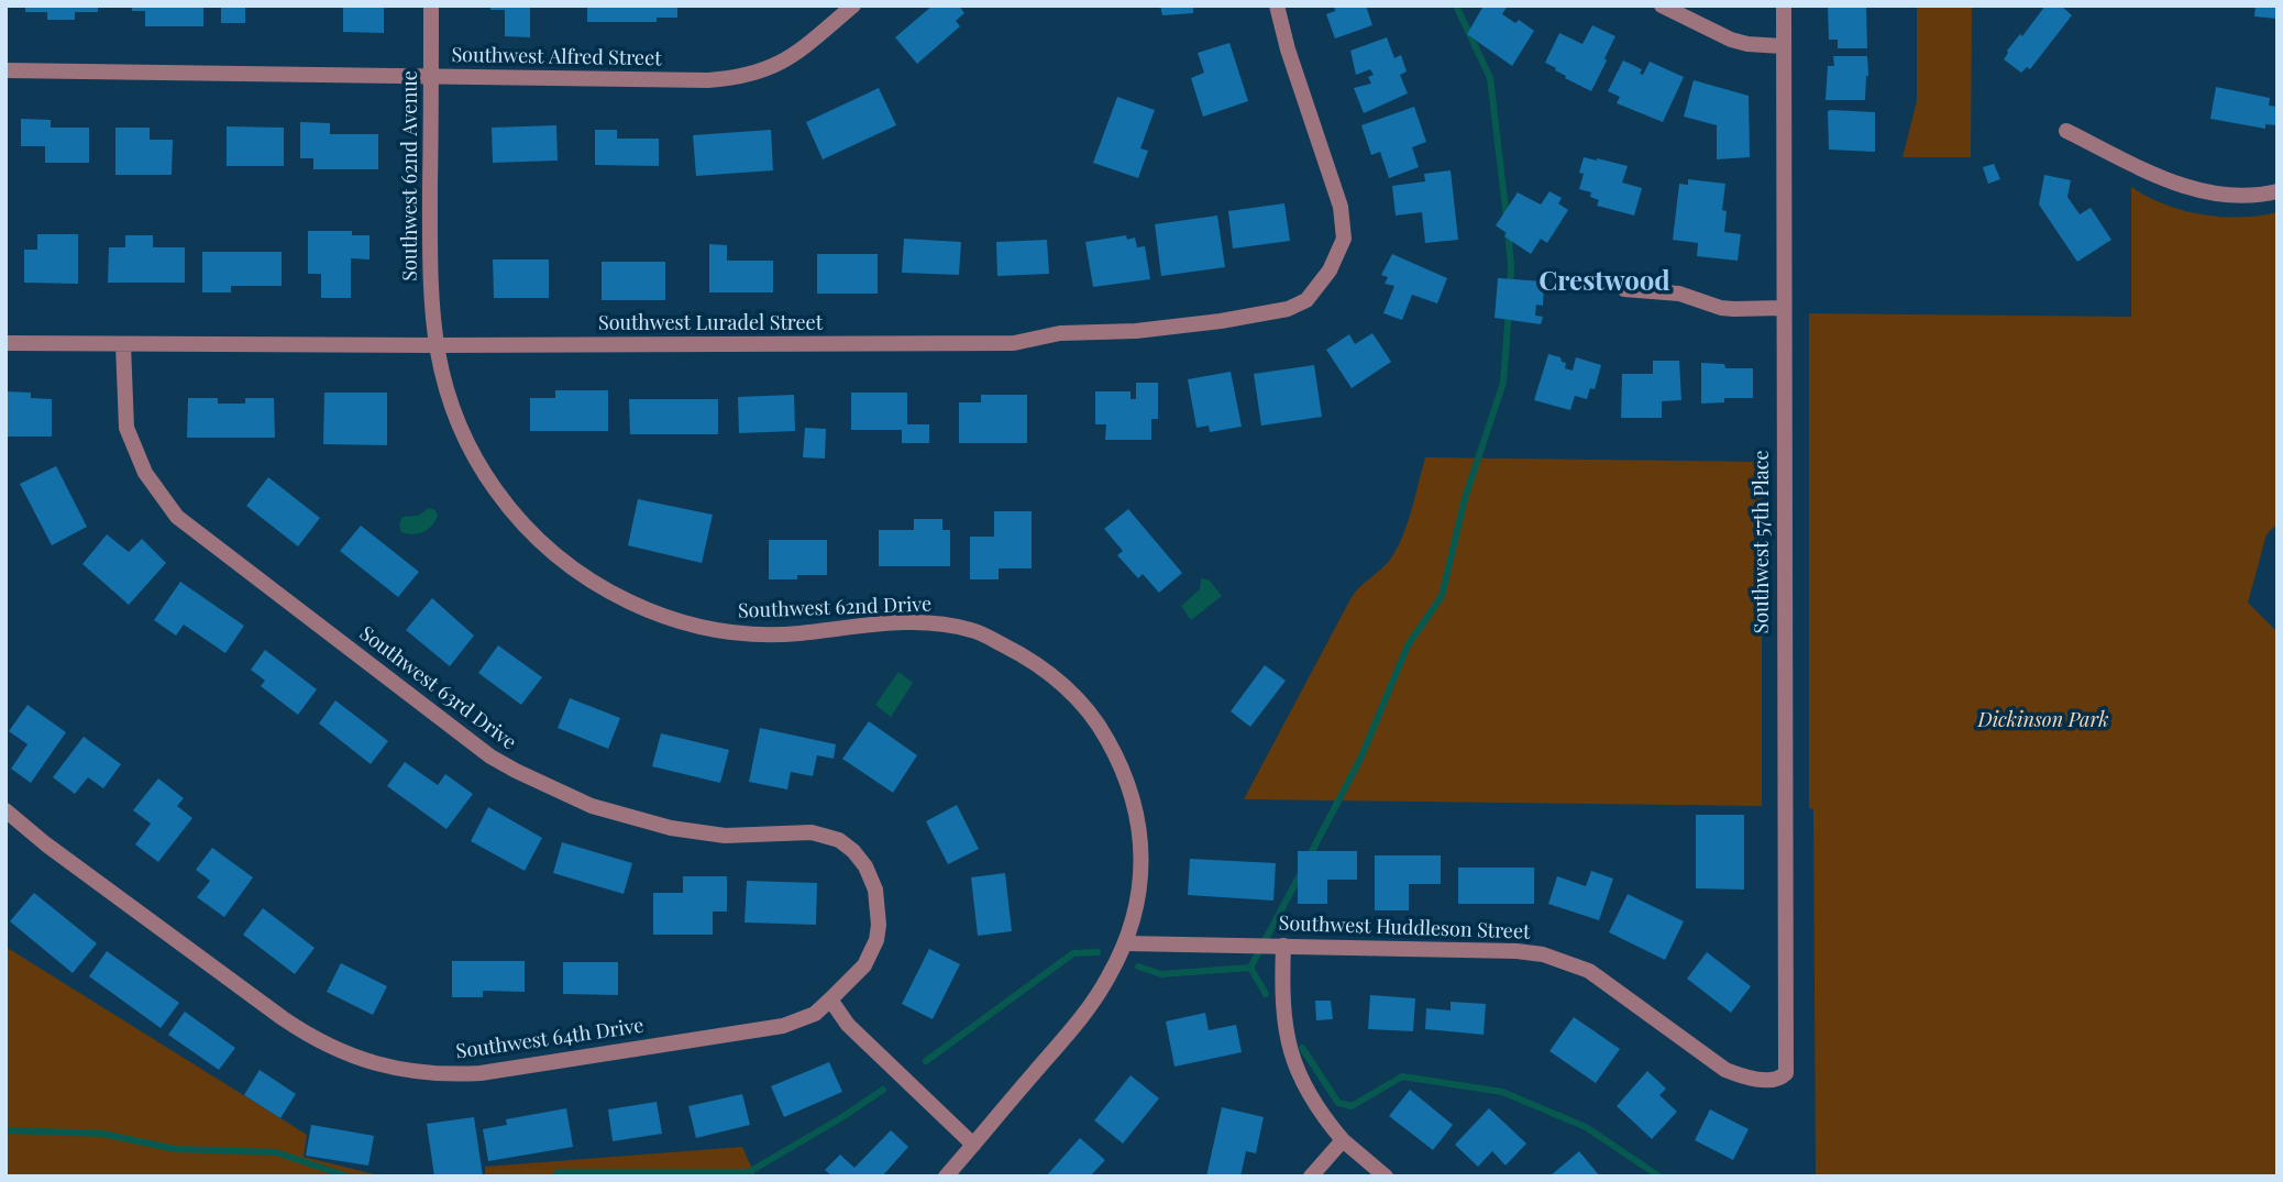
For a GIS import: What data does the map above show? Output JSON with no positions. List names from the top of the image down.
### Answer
{
  "streets": {
    "street": [
      "Southwest Alfred Street",
      "Southwest 62nd Avenue",
      "Southwest Luradel Street",
      "Southwest 57th Place",
      "Southwest 62nd Drive",
      "Southwest 63rd Drive",
      "Southwest Huddleson Street",
      "Southwest 64th Drive"
    ]
  },
  "crossings": [
    ["Southwest Alfred Street", "Southwest 62nd Avenue"],
    ["Southwest 62nd Avenue", "Southwest Luradel Street"],
    ["Southwest 62nd Avenue", "Southwest 62nd Drive"],
    ["Southwest Luradel Street", "Southwest 62nd Drive"],
    ["Southwest Luradel Street", "Southwest 63rd Drive"],
    ["Southwest 57th Place", "Southwest Huddleson Street"],
    ["Southwest 62nd Drive", "Southwest Huddleson Street"],
    ["Southwest 63rd Drive", "Southwest 64th Drive"]
  ],
  "districts": ["Crestwood"],
  "parks": ["Dickinson Park"]
}
